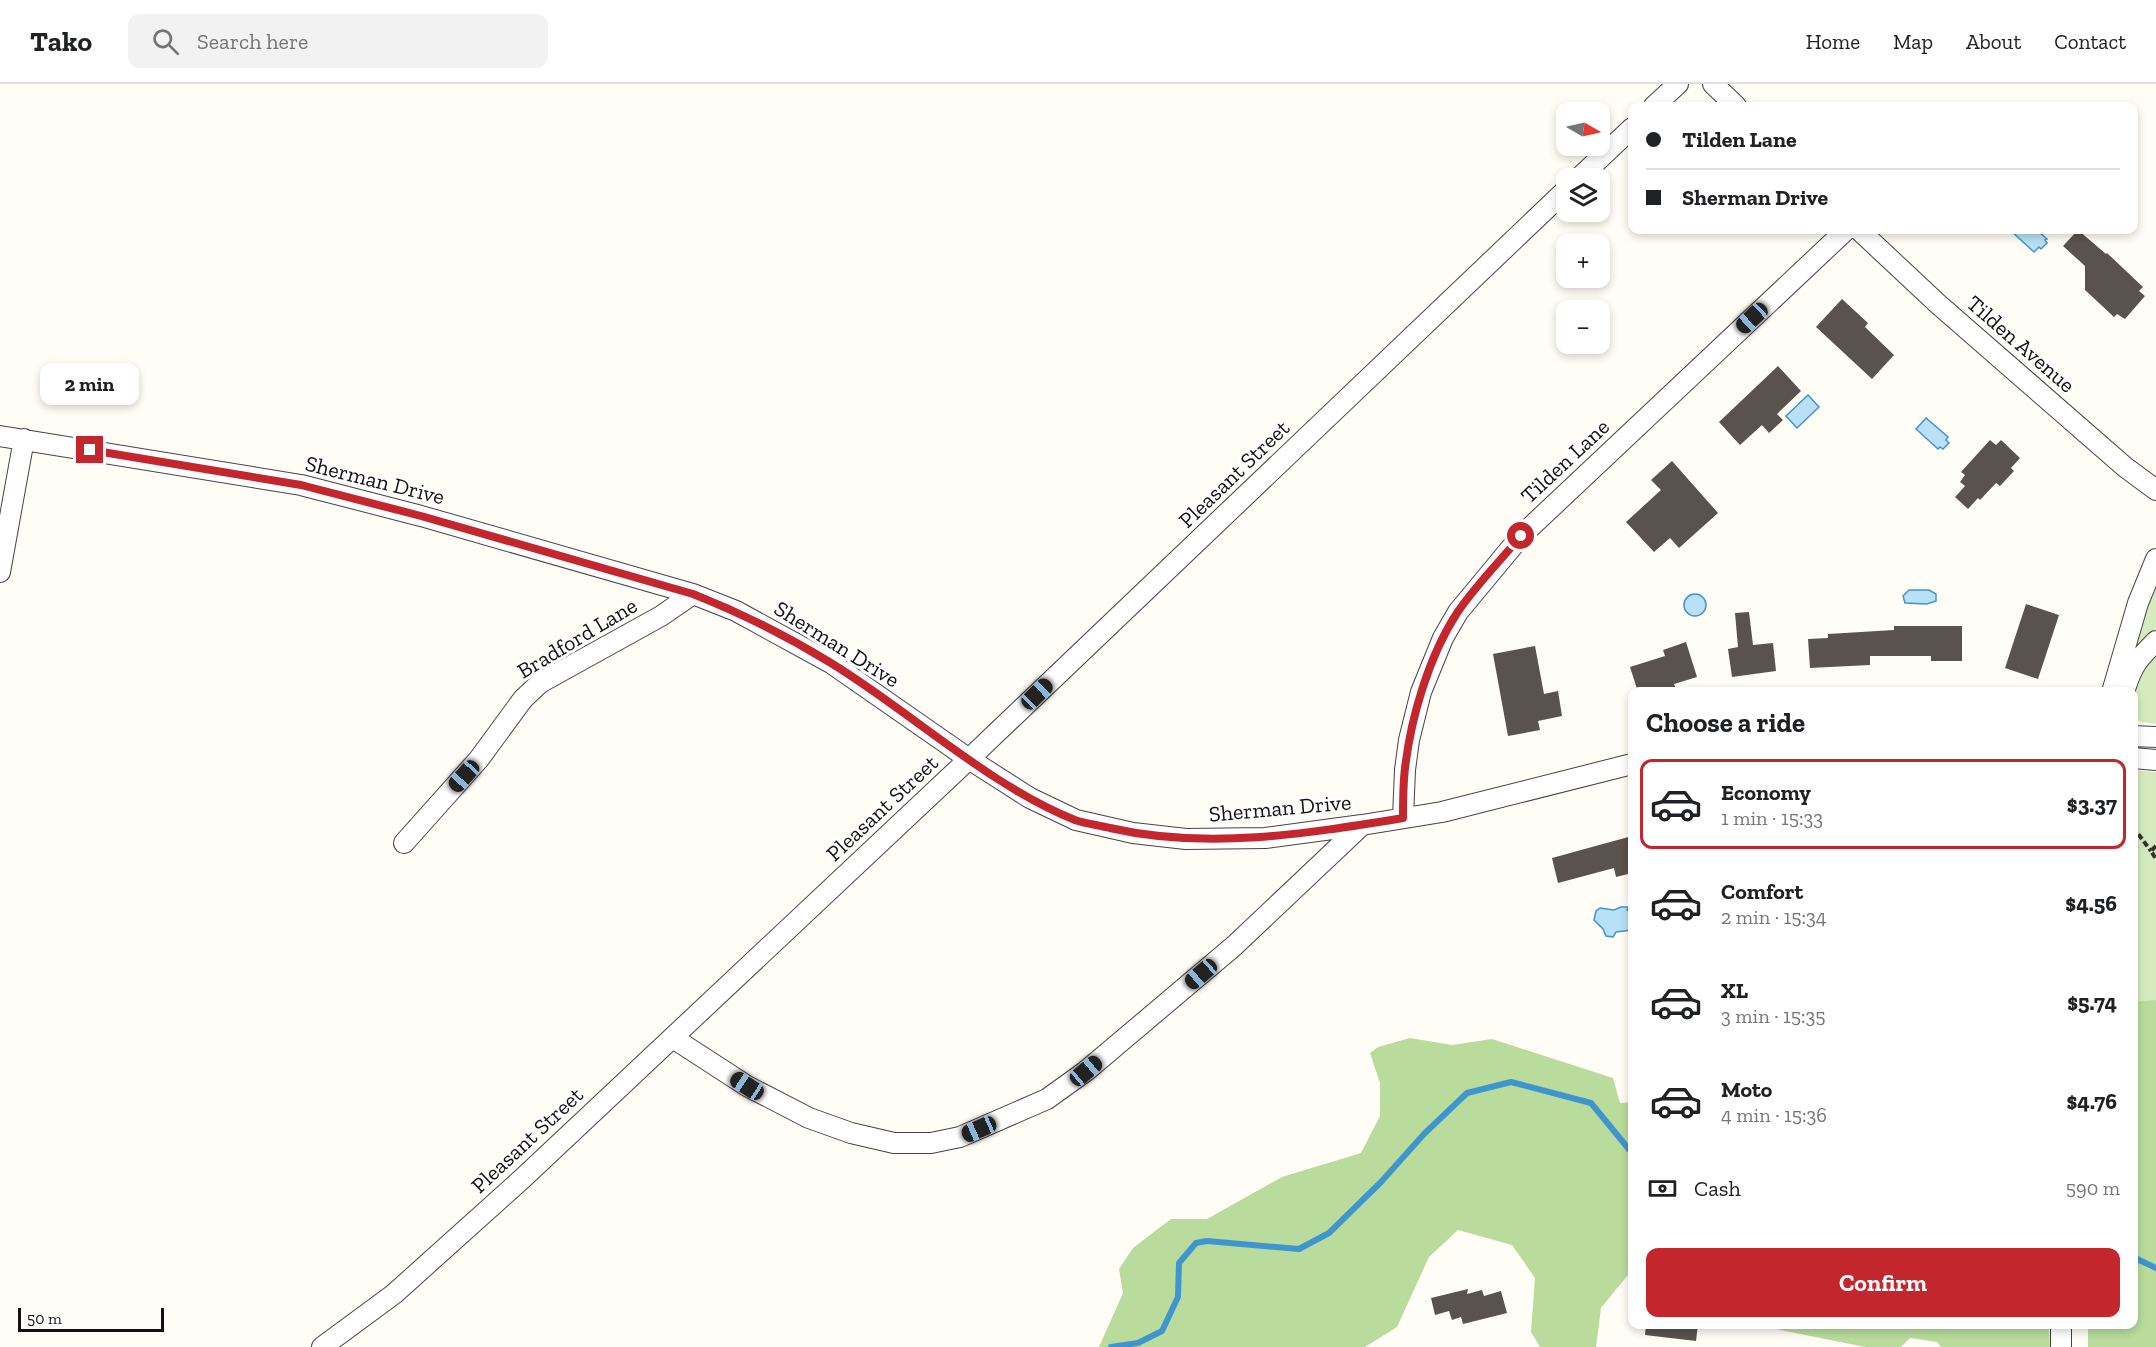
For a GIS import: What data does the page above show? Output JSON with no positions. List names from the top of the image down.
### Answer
{
  "streets": {
    "street": [
      "Tilden Avenue",
      "Tilden Lane",
      "Pleasant Street",
      "Sherman Drive",
      "Bradford Lane"
    ]
  },
  "crossings": [
    ["Tilden Lane", "Sherman Drive"],
    ["Pleasant Street", "Sherman Drive"],
    ["Sherman Drive", "Bradford Lane"]
  ],
  "scale_bar": "50 m",
  "north": "right",
  "page": {
    "header": "Tako",
    "search": "Search here",
    "nav": [
      "Home",
      "Map",
      "About",
      "Contact"
    ],
    "map_buttons": ["+", "−"],
    "banner": ["Tilden Lane", "Sherman Drive"],
    "bubble": "2 min",
    "heading": "Choose a ride",
    "list": [
      {
        "name": "Economy",
        "note": "1 min · 15:33",
        "value": "$3.37"
      },
      {
        "name": "Comfort",
        "note": "2 min · 15:34",
        "value": "$4.56"
      },
      {
        "name": "XL",
        "note": "3 min · 15:35",
        "value": "$5.74"
      },
      {
        "name": "Moto",
        "note": "4 min · 15:36",
        "value": "$4.76"
      }
    ],
    "pay": ["Cash", "590 m"],
    "buttons": "Confirm",
    "scale": "50 m"
  }
}
